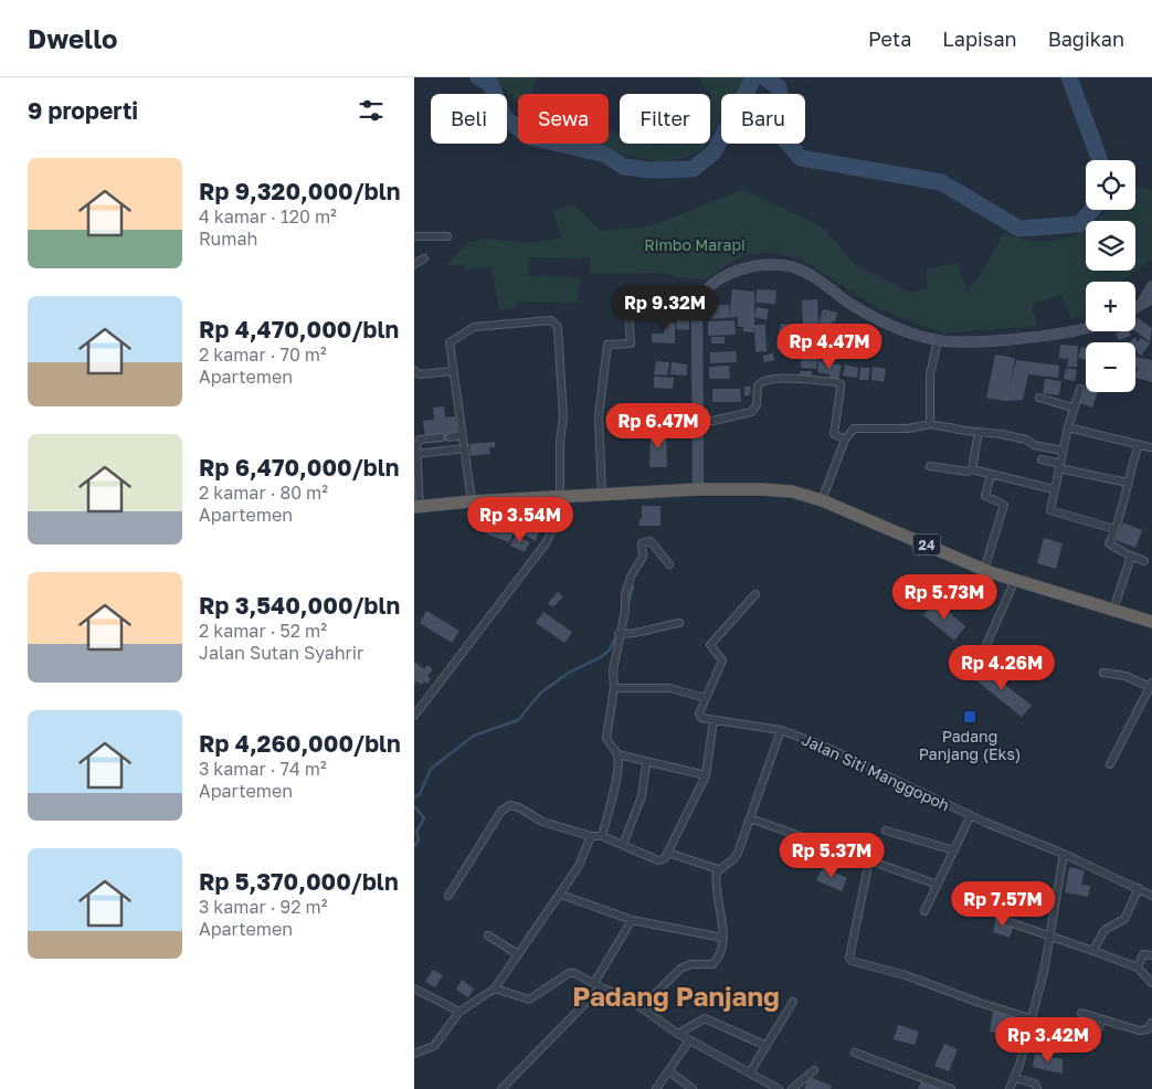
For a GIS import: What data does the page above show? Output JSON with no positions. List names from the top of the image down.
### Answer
{
  "streets": {
    "highway": ["24"],
    "street": ["Jalan Siti Manggopoh"]
  },
  "districts": ["Padang Panjang"],
  "parks": ["Rimbo Marapi"],
  "places": {
    "transit": ["Padang Panjang (Eks)"]
  },
  "page": {
    "header": "Dwello",
    "nav": ["Peta", "Lapisan", "Bagikan"],
    "heading": "9 properti",
    "chip": [
      "Beli",
      "Sewa",
      "Filter",
      "Baru"
    ],
    "list": [
      {
        "name": "Rp 9,320,000/bln",
        "note": "4 kamar · 120 m² · Rumah"
      },
      {
        "name": "Rp 4,470,000/bln",
        "note": "2 kamar · 70 m² · Apartemen"
      },
      {
        "name": "Rp 6,470,000/bln",
        "note": "2 kamar · 80 m² · Apartemen"
      },
      {
        "name": "Rp 3,540,000/bln",
        "note": "2 kamar · 52 m² · Jalan Sutan Syahrir"
      },
      {
        "name": "Rp 4,260,000/bln",
        "note": "3 kamar · 74 m² · Apartemen"
      },
      {
        "name": "Rp 5,370,000/bln",
        "note": "3 kamar · 92 m² · Apartemen"
      }
    ],
    "map_buttons": ["+", "−"],
    "price": [
      "Rp 9.32M",
      "Rp 4.47M",
      "Rp 6.47M",
      "Rp 3.54M",
      "Rp 5.73M",
      "Rp 4.26M",
      "Rp 5.37M",
      "Rp 7.57M",
      "Rp 3.42M"
    ]
  }
}
